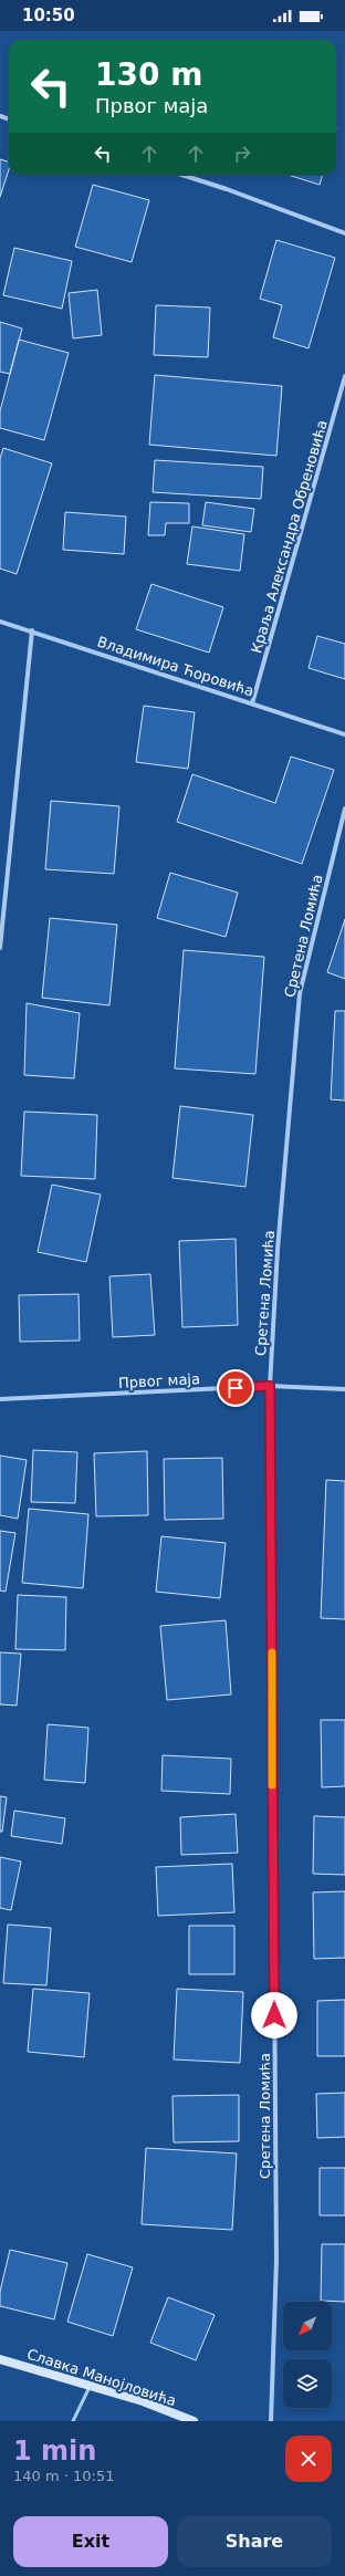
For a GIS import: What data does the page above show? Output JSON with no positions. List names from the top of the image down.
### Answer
{
  "streets": {
    "main road": ["Славка Манојловића"],
    "street": [
      "Краља Александра Обреновића",
      "Владимира Ћоровића",
      "Сретена Ломића",
      "Првог маја"
    ]
  },
  "crossings": [
    ["Краља Александра Обреновића", "Владимира Ћоровића"],
    ["Сретена Ломића", "Првог маја"]
  ],
  "north": "bottom left",
  "page": {
    "status": "10:50",
    "turn": ["130 m", "Првог маја"],
    "heading": ["1 min", "140 m · 10:51"],
    "buttons": ["Exit", "Share"]
  }
}
